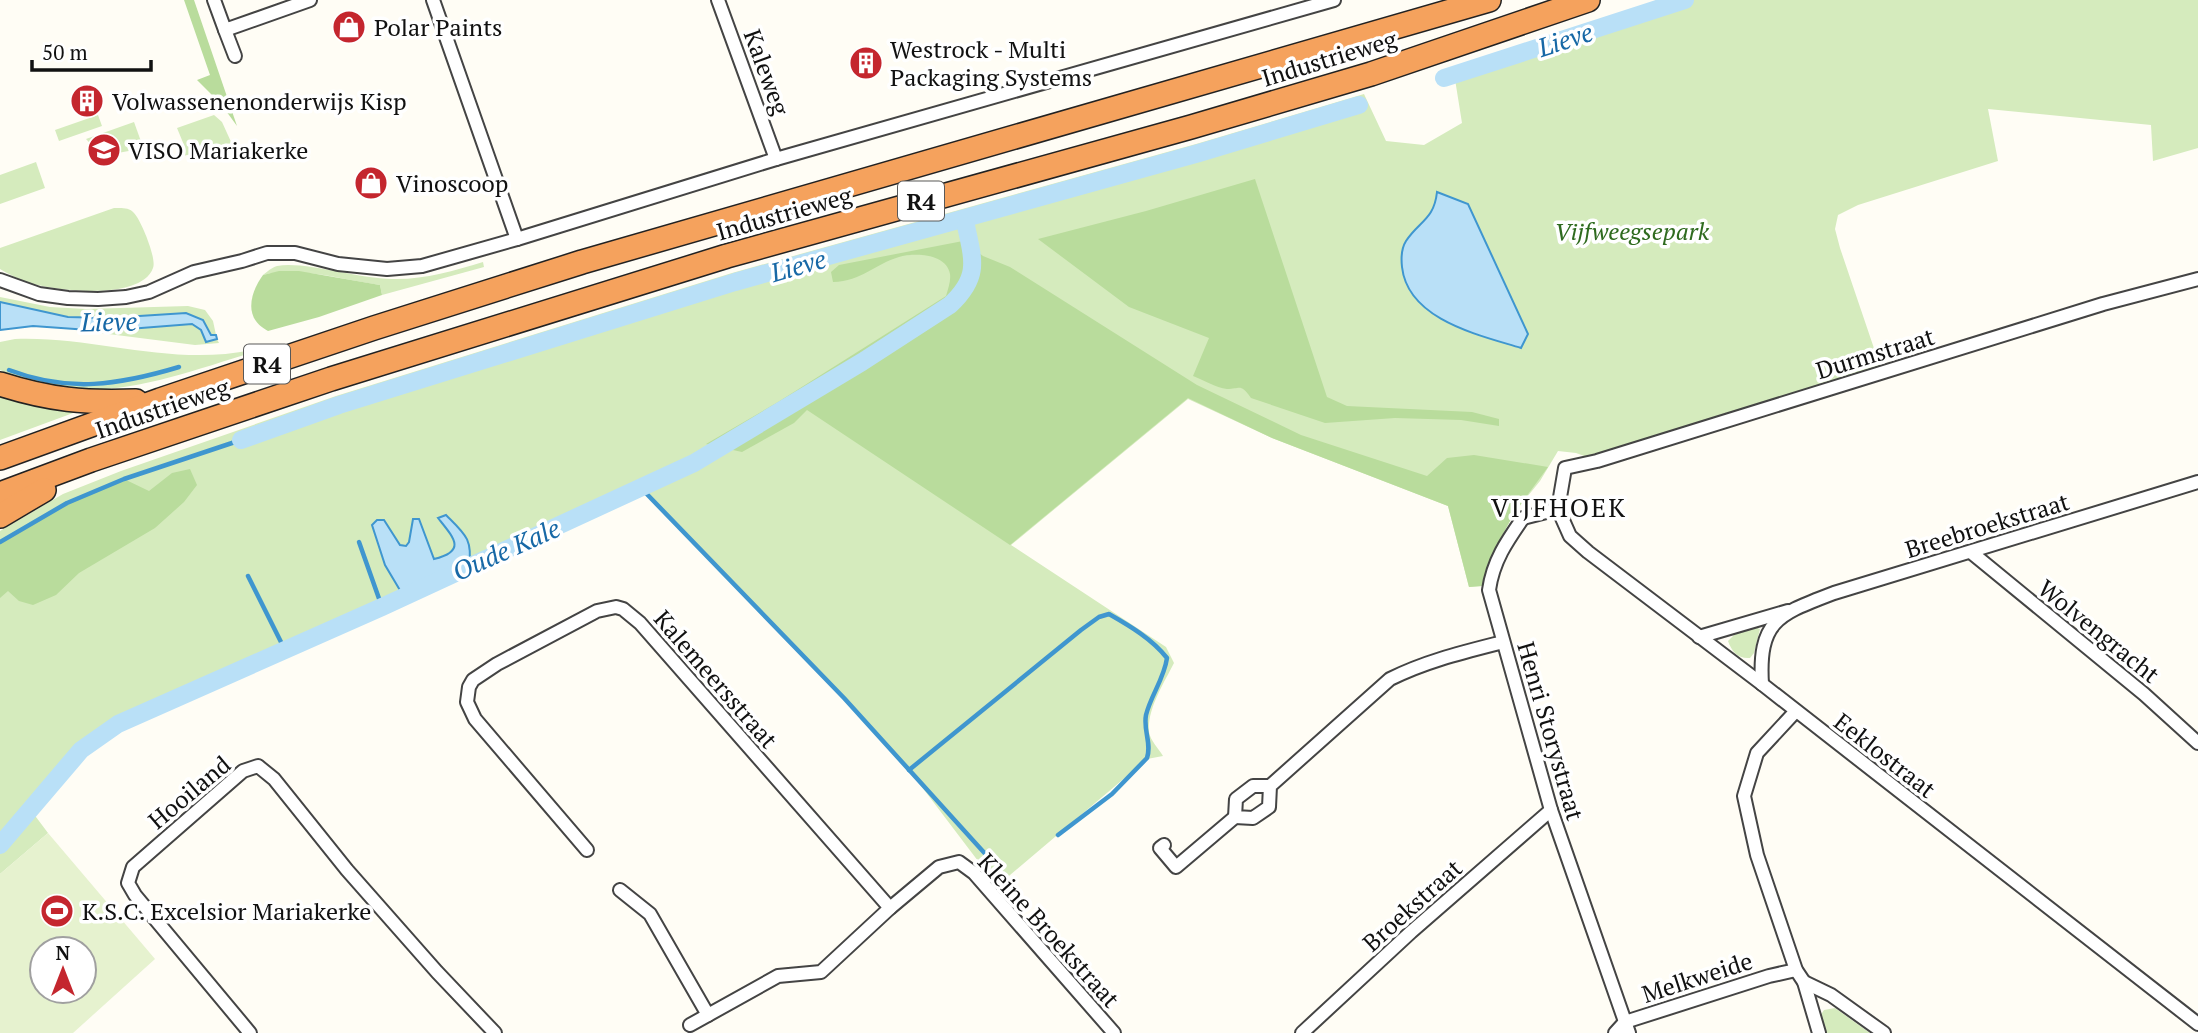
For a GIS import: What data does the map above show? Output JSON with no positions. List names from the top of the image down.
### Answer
{
  "streets": {
    "highway": ["Industrieweg", "R4"],
    "street": [
      "Kaleweg",
      "Durmstraat",
      "Breebroekstraat",
      "Wolvengracht",
      "Kalemeersstraat",
      "Henri Storystraat",
      "Eeklostraat",
      "Hooiland",
      "Broekstraat",
      "Kleine Broekstraat",
      "Melkweide"
    ]
  },
  "crossings": [
    ["Industrieweg", "R4"],
    ["Durmstraat", "Henri Storystraat"],
    ["Durmstraat", "Eeklostraat"],
    ["Breebroekstraat", "Wolvengracht"],
    ["Breebroekstraat", "Eeklostraat"],
    ["Kalemeersstraat", "Kleine Broekstraat"],
    ["Henri Storystraat", "Eeklostraat"],
    ["Henri Storystraat", "Broekstraat"],
    ["Henri Storystraat", "Melkweide"]
  ],
  "districts": ["VIJFHOEK"],
  "water": ["Lieve", "Oude Kale"],
  "parks": ["Vijfweegsepark"],
  "places": {
    "shop": ["Polar Paints", "Vinoscoop"],
    "building": ["Westrock - Multi Packaging Systems", "Volwassenenonderwijs Kisp"],
    "school or university": ["VISO Mariakerke"],
    "sports": ["K.S.C. Excelsior Mariakerke"]
  },
  "scale_bar": "50 m",
  "north": "top"
}
